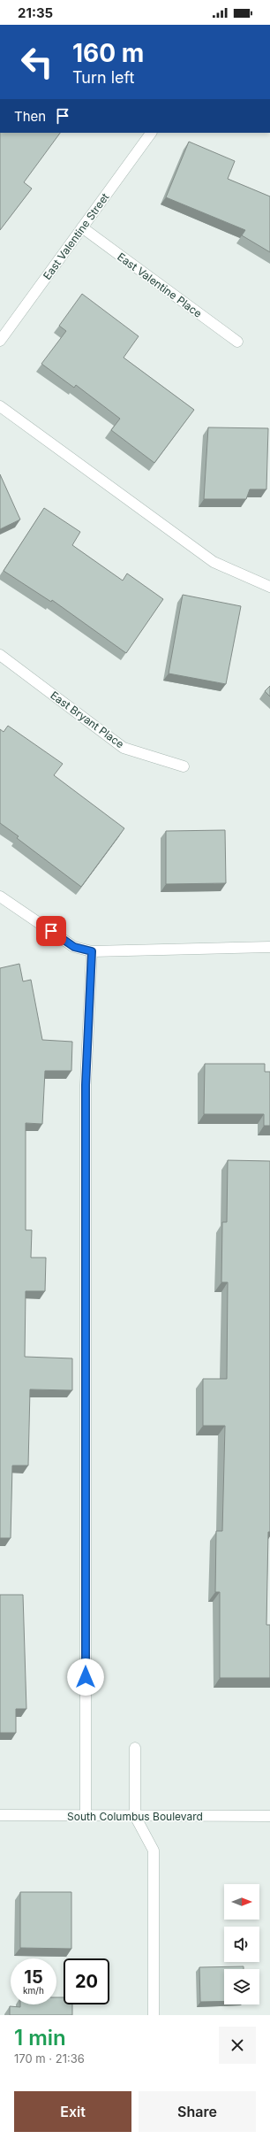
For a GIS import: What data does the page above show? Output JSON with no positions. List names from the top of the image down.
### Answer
{
  "streets": {
    "street": [
      "East Valentine Street",
      "East Valentine Place",
      "East Bryant Place",
      "South Columbus Boulevard"
    ]
  },
  "crossings": [
    ["East Valentine Street", "East Valentine Place"]
  ],
  "north": "right",
  "page": {
    "status": "21:35",
    "turn": ["160 m", "Turn left"],
    "then": "Then",
    "speed": "15 km/h",
    "limit": "20",
    "heading": ["1 min", "170 m · 21:36"],
    "buttons": ["Exit", "Share"]
  }
}
